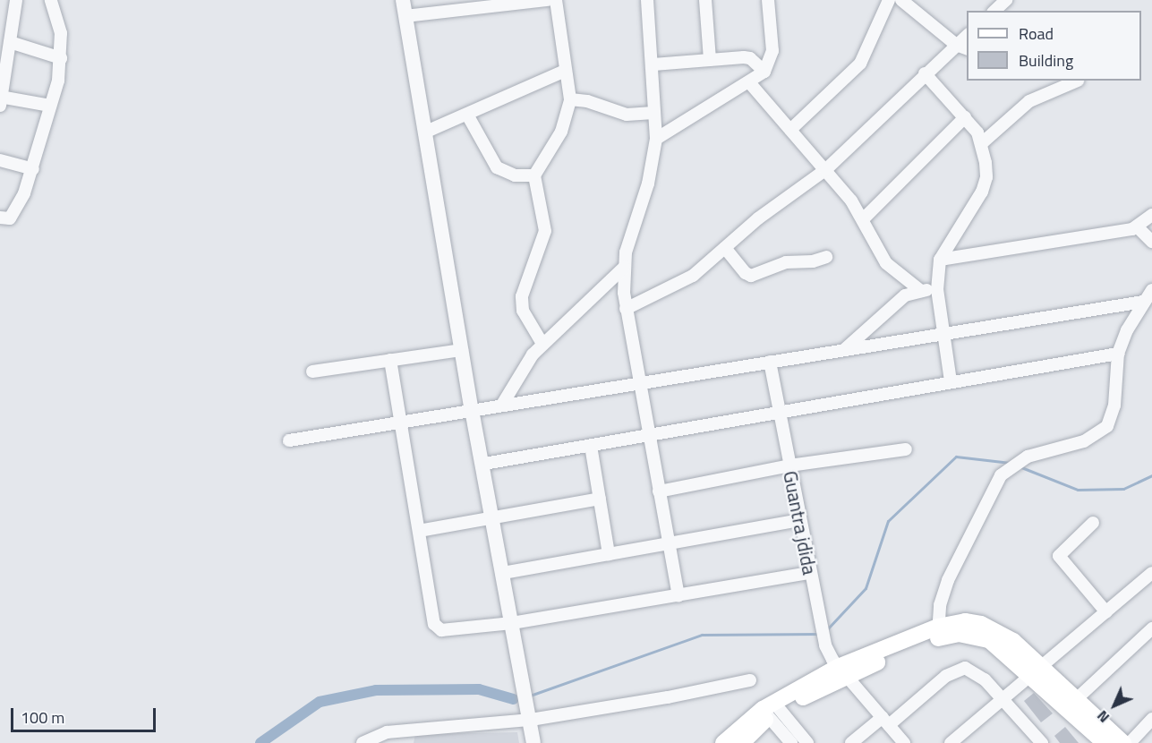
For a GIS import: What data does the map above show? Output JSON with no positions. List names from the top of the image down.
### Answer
{
  "streets": {
    "street": ["Guantra jdida"]
  },
  "legend": ["Road", "Building"],
  "scale_bar": "100 m",
  "north": "bottom left"
}
